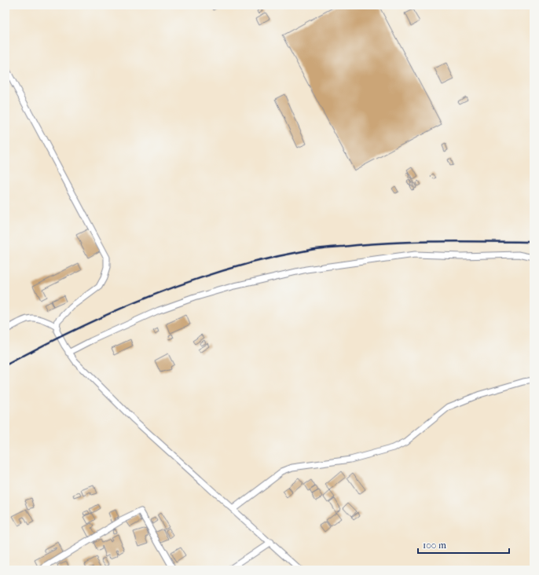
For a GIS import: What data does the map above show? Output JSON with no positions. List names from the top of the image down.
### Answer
{
  "scale_bar": "100 m"
}
